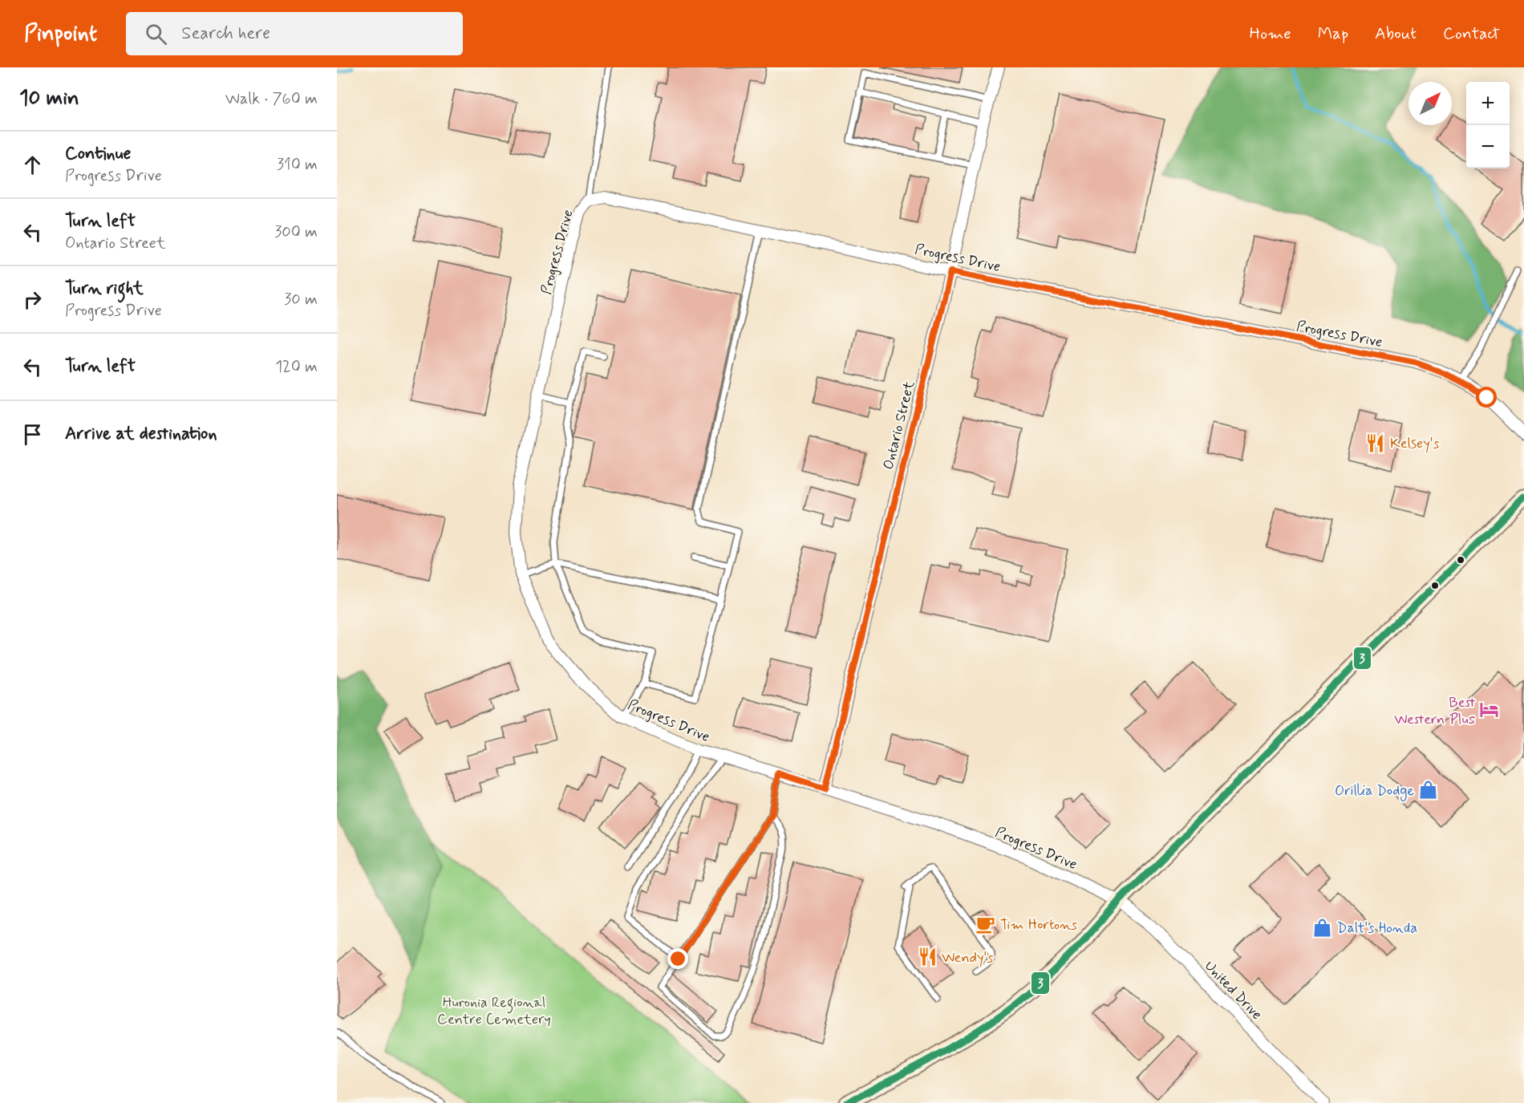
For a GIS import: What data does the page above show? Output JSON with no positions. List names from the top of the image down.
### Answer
{
  "streets": {
    "street": ["Progress Drive", "Ontario Street", "United Drive"]
  },
  "crossings": [
    ["Progress Drive", "Ontario Street"],
    ["Progress Drive", "United Drive"]
  ],
  "parks": ["Huronia Regional Centre Cemetery"],
  "places": {
    "restaurant": ["Kelsey's", "Wendy's"],
    "hotel": ["Best Western Plus"],
    "shop": ["Orillia Dodge", "Dalt's Honda"],
    "cafe": ["Tim Hortons"]
  },
  "lines": ["transit line 3"],
  "north": "top right",
  "page": {
    "header": "Pinpoint",
    "search": "Search here",
    "nav": [
      "Home",
      "Map",
      "About",
      "Contact"
    ],
    "heading": ["10 min", "Walk · 760 m"],
    "map_buttons": ["+", "−"],
    "list": [
      ["Continue", "Progress Drive", "310 m"],
      ["Turn left", "Ontario Street", "300 m"],
      ["Turn right", "Progress Drive", "30 m"],
      ["Turn left", "120 m"],
      "Arrive at destination"
    ]
  }
}
